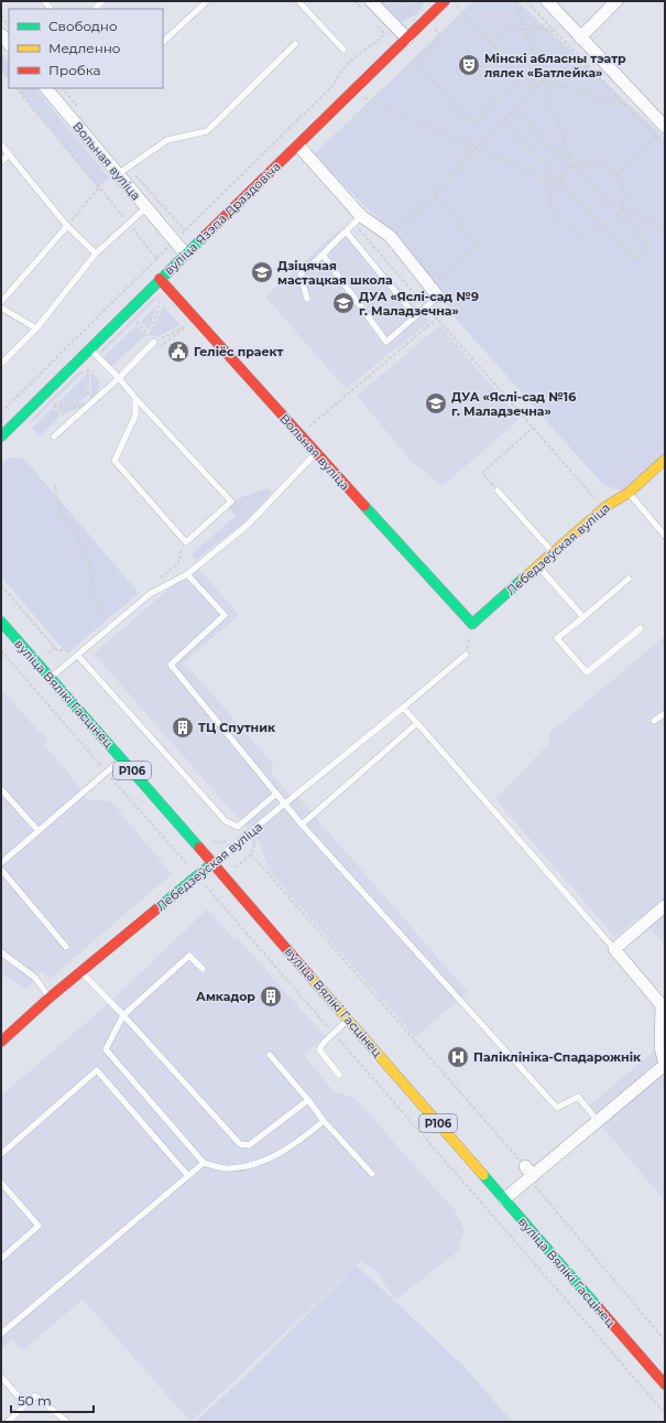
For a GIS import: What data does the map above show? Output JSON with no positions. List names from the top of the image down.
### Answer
{
  "streets": {
    "street": [
      "Вольная вуліца",
      "вуліца Язэпа Драздовіча",
      "Лебедзеўская вуліца",
      "вуліца Вялікі Гасцінец",
      "Р106"
    ]
  },
  "crossings": [
    ["Вольная вуліца", "вуліца Язэпа Драздовіча"],
    ["Вольная вуліца", "Лебедзеўская вуліца"],
    ["Лебедзеўская вуліца", "вуліца Вялікі Гасцінец"]
  ],
  "places": {
    "theatre": ["Мінскі абласны тэатр лялек «Батлейка»"],
    "school or university": ["Дзіцячая мастацкая школа", "ДУА «Яслі-сад №9 г. Маладзечна»", "ДУА «Яслі-сад №16 г. Маладзечна»"],
    "public building": ["Геліёс праект"],
    "building": ["ТЦ Спутник", "Амкадор"],
    "hospital": ["Паліклініка-Спадарожнік"]
  },
  "legend": ["Свободно", "Медленно", "Пробка"],
  "scale_bar": "50 m"
}
